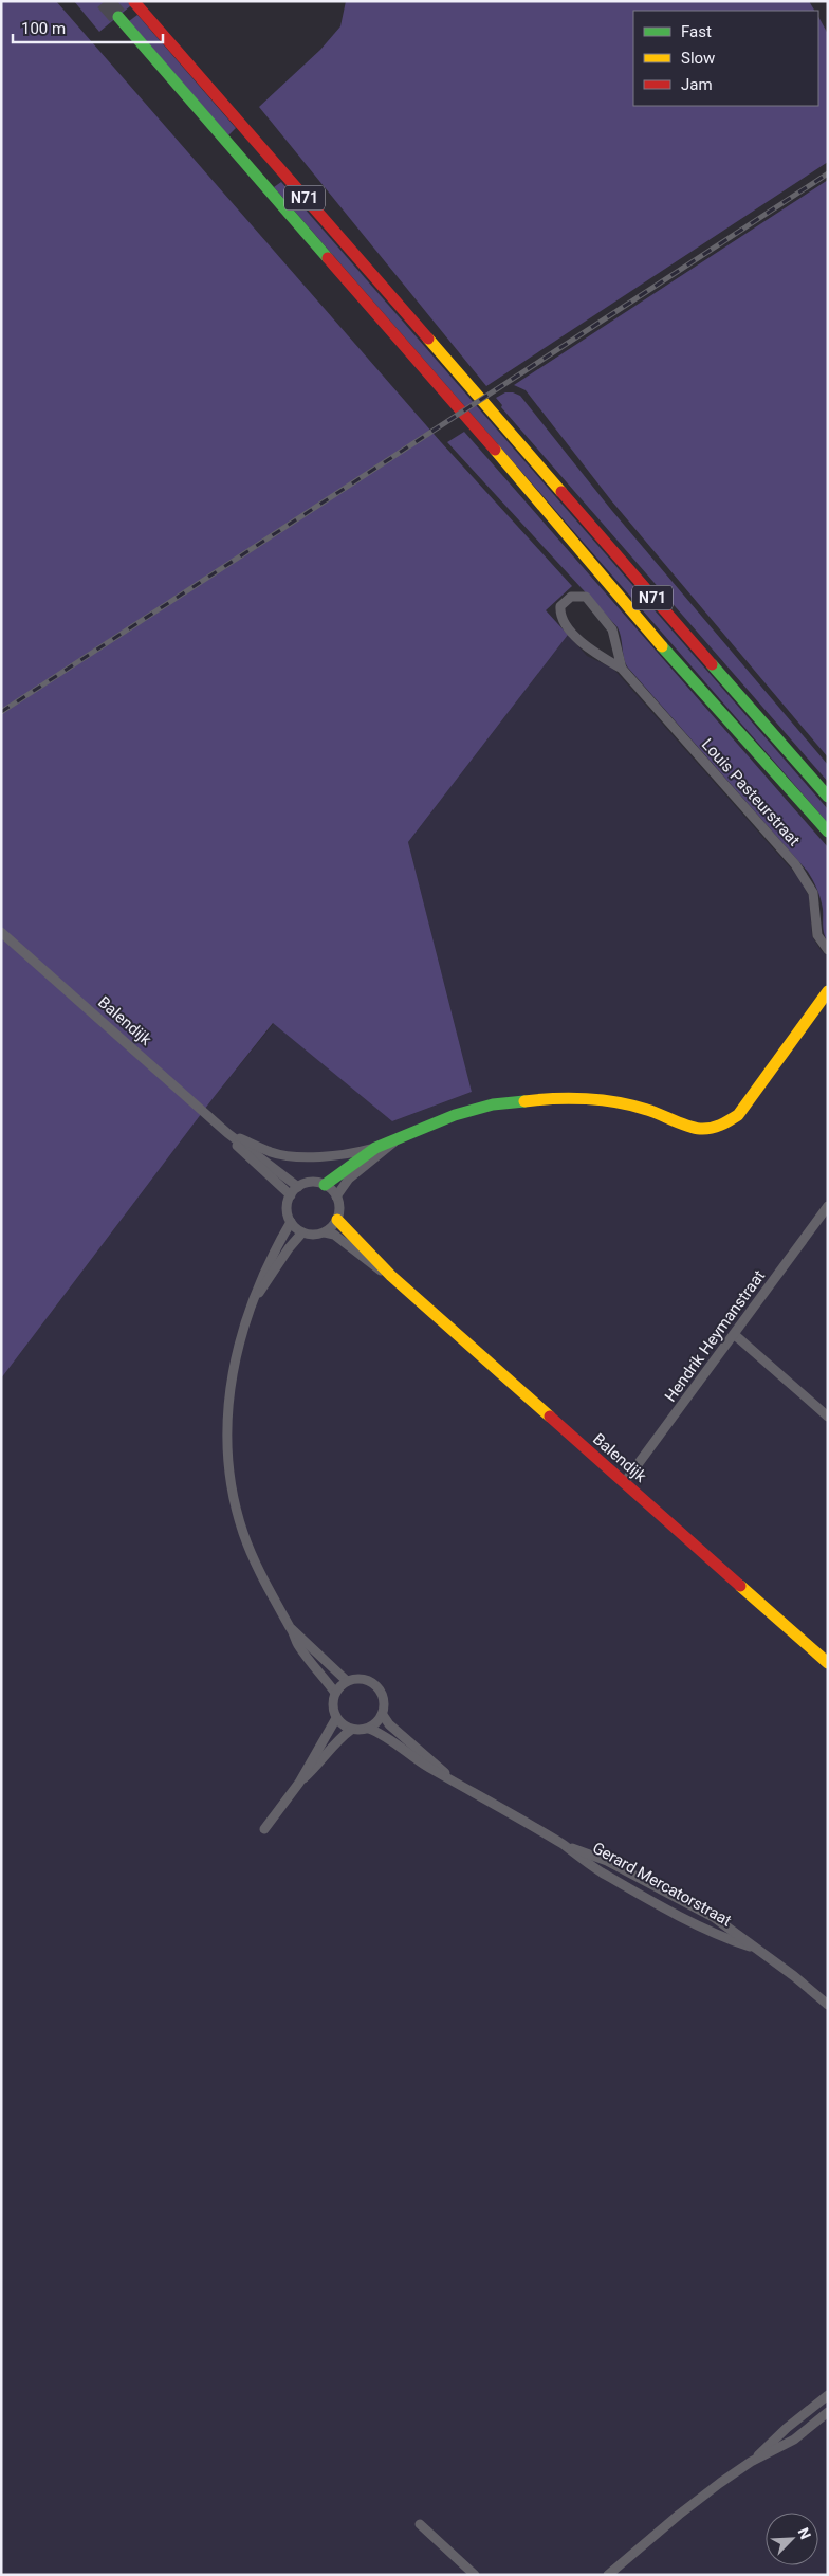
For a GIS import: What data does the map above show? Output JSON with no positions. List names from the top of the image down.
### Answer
{
  "streets": {
    "main road": ["N71", "Balendijk"],
    "street": ["Louis Pasteurstraat", "Hendrik Heymanstraat", "Gerard Mercatorstraat"]
  },
  "crossings": [
    ["Balendijk", "Hendrik Heymanstraat"]
  ],
  "legend": ["Fast", "Slow", "Jam"],
  "scale_bar": "100 m",
  "north": "top right"
}
